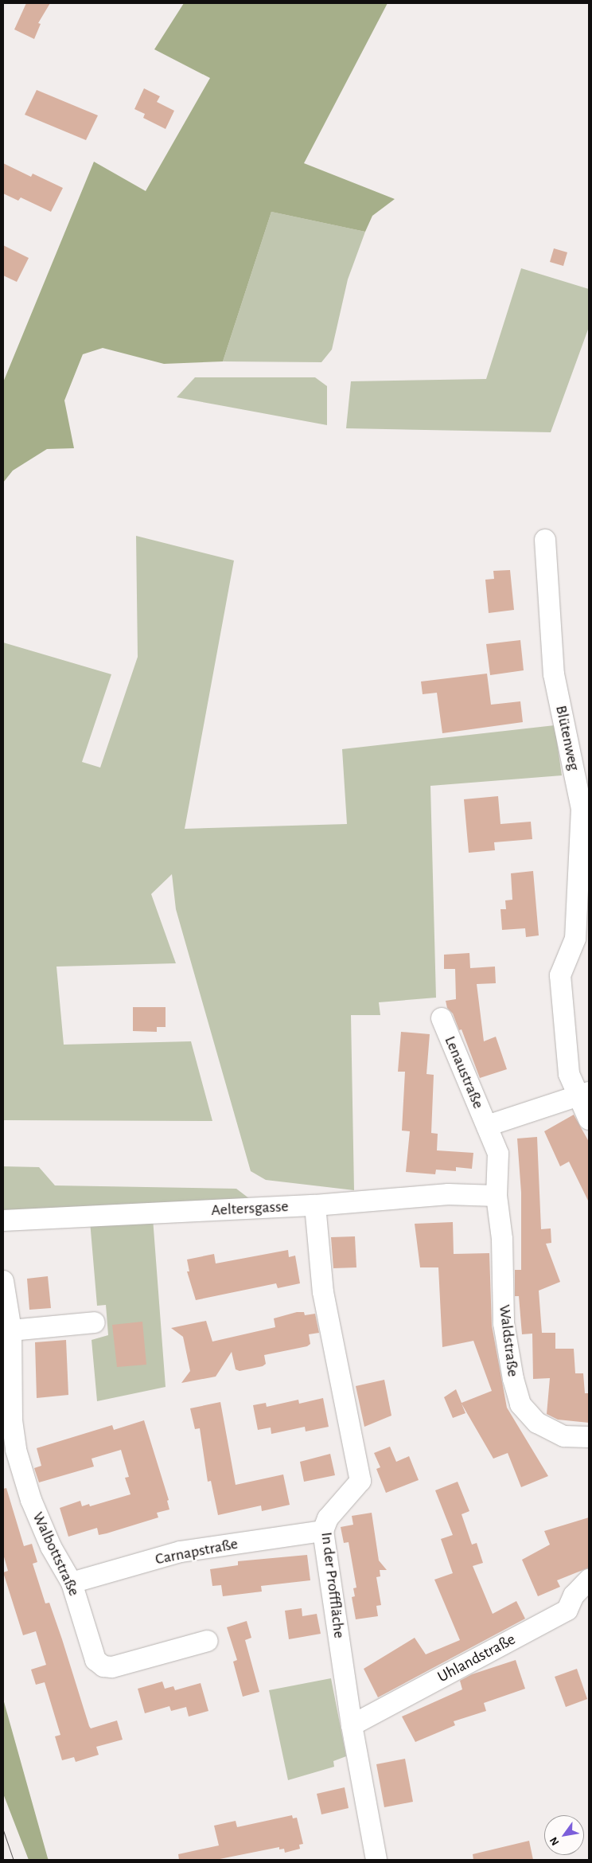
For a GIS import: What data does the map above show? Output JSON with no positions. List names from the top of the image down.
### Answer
{
  "streets": {
    "street": [
      "Blütenweg",
      "Lenaustraße",
      "Aeltersgasse",
      "Waldstraße",
      "Carnapstraße",
      "Walbottstraße",
      "In der Profffläche",
      "Uhlandstraße"
    ]
  },
  "crossings": [
    ["Blütenweg", "Lenaustraße"],
    ["Lenaustraße", "Aeltersgasse"],
    ["Lenaustraße", "Waldstraße"],
    ["Aeltersgasse", "Waldstraße"],
    ["Aeltersgasse", "In der Profffläche"],
    ["Carnapstraße", "Walbottstraße"],
    ["Carnapstraße", "In der Profffläche"],
    ["In der Profffläche", "Uhlandstraße"]
  ],
  "north": "bottom left"
}
